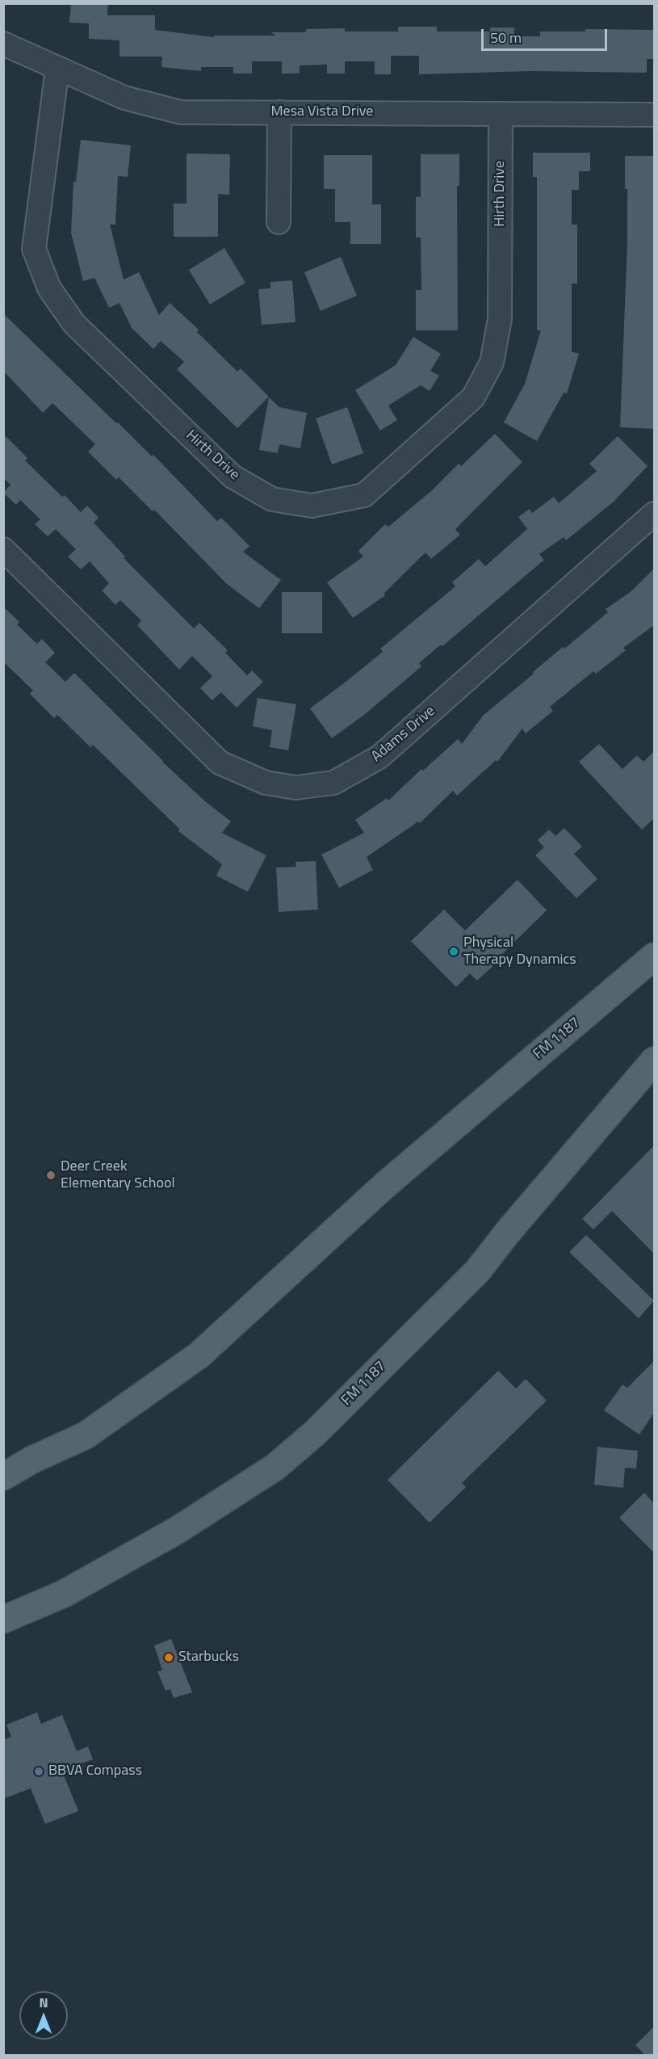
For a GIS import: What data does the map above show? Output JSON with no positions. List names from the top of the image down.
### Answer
{
  "streets": {
    "main road": ["FM 1187"],
    "street": ["Mesa Vista Drive", "Hirth Drive", "Adams Drive"]
  },
  "crossings": [
    ["Mesa Vista Drive", "Hirth Drive"]
  ],
  "places": [
    "Physical Therapy Dynamics",
    "Deer Creek Elementary School",
    "Starbucks",
    "BBVA Compass"
  ],
  "scale_bar": "50 m",
  "north": "top"
}
